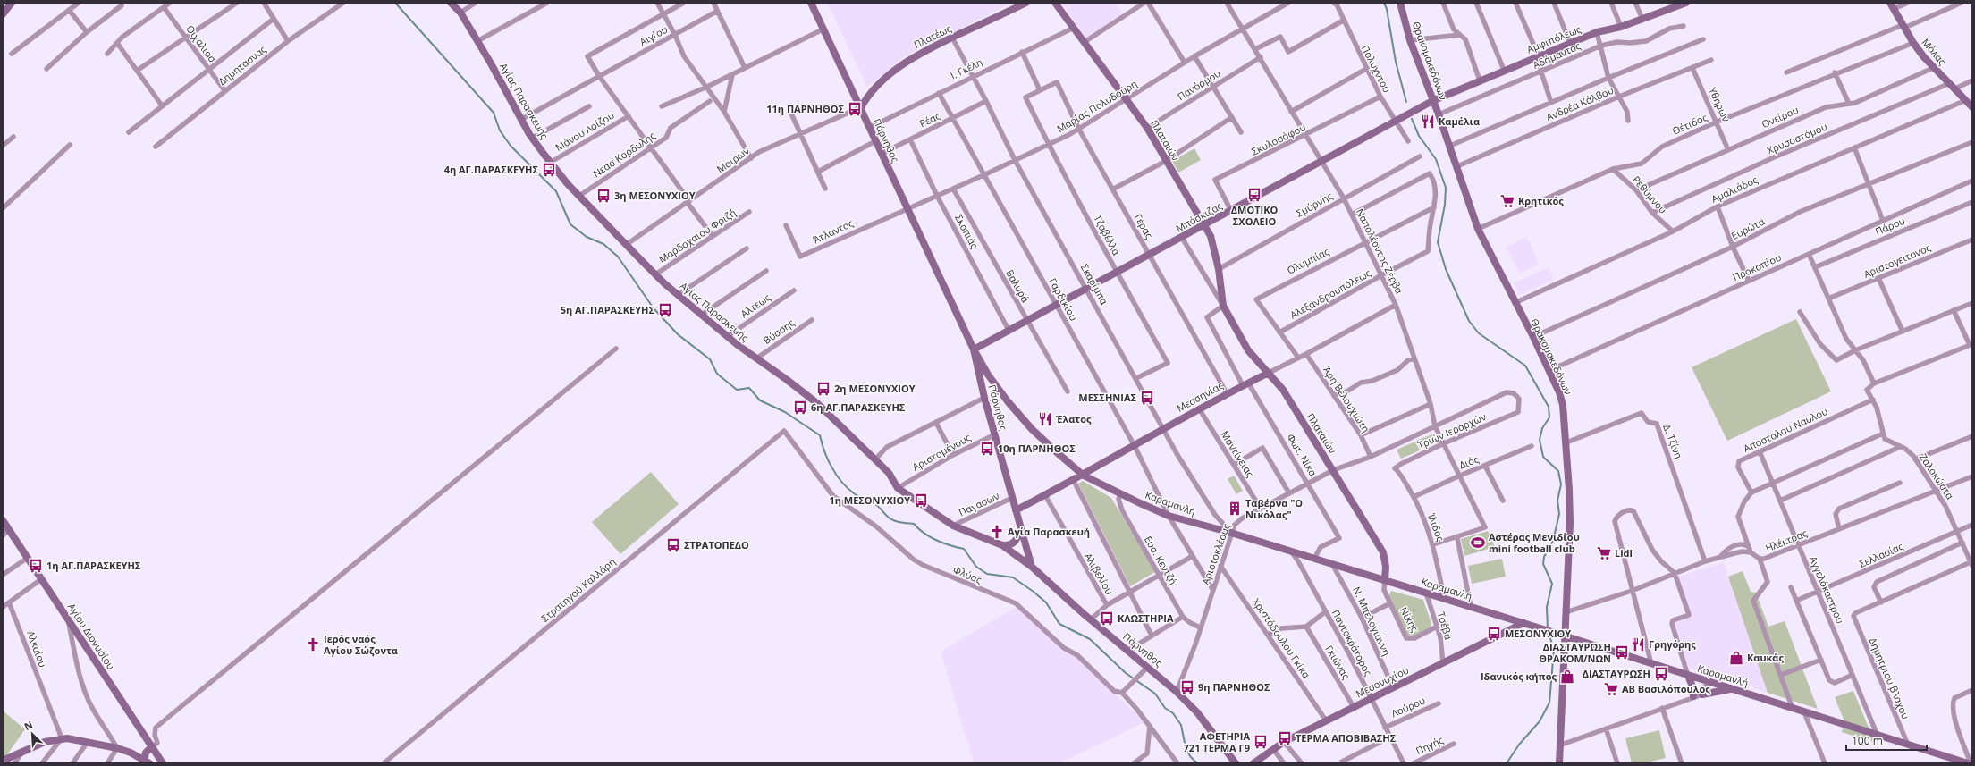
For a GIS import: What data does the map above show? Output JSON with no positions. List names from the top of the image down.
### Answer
{
  "streets": {
    "street": [
      "Αιγίου",
      "Πλατέως",
      "Αμφιπόλεως",
      "Οιχαλιασ",
      "Μόλας",
      "Αδάμαντος",
      "Θρακομακεδόνων",
      "Δημητασνας",
      "Ι. Γκέλη",
      "Πολυχντου",
      "Πανόρμου",
      "Αγίας Παρασκευής",
      "Ανδρέα Κάλβου",
      "Υθηρων",
      "Μαρίας Πολυδούρη",
      "Ονείρου",
      "Ρέας",
      "Θέτιδος",
      "Μάνου Λοίζου",
      "Χρυσοστόμου",
      "Σκυλοσόφου",
      "Πάρνηθος",
      "Πλαταιών",
      "Νεασ Κορδυλης",
      "Μοιρών",
      "Αμαλιάδος",
      "Ρεθύμνου",
      "Σμύρνης",
      "Μπόσκιζας",
      "Γέρας",
      "Πάρου",
      "Ευρώτα",
      "Άτλαντος",
      "Σκοπιάς",
      "Τζαβέλλα",
      "Μαρδοχαίου Φριζή",
      "Ναπολέοντος Ζέρβα",
      "Ολυμπίας",
      "Αριστογείτονος",
      "Προκοπίου",
      "Σκαρίμπα",
      "Βαλυρά",
      "Αλεξανδρουπόλεως",
      "Γαρδικίου",
      "Αλτεως",
      "Βύσσης",
      "Μεσσηνίας",
      "Άρη Βελουχιώτη",
      "Αποστολου Ναυλου",
      "Τριών Ιεραρχών",
      "Δ. Τζίνη",
      "Αριστομένους",
      "Μαντίνειας",
      "Φωτ. Νίκα",
      "Διός",
      "Ζαλοκώστα",
      "Καραμανλή",
      "Παγασων",
      "Ίλιδος",
      "Ηλέκτρας",
      "Αριστοκλέους",
      "Σελλασίας",
      "Ευσ. Κεντζή",
      "Αλιβελίου",
      "Φλύας",
      "Στρατηγού Καλλάρη",
      "Αγγελόκαστρου",
      "Νίκης",
      "Ν. Μπελογιάννη",
      "Τσέβα",
      "Αγίου Διονυσίου",
      "Χριστόδουλου Γκίκα",
      "Παντοκράτορος",
      "Αλκαίου",
      "Γκιώνας",
      "Δημητριου βλαχου",
      "Μεσονυχίου",
      "Λούρου",
      "Πηγής"
    ]
  },
  "crossings": [
    ["Αιγίου", "Αγίας Παρασκευής"],
    ["Πλατέως", "Πάρνηθος"],
    ["Πλατέως", "Μοιρών"],
    ["Πλατέως", "Σκαρίμπα"],
    ["Αμφιπόλεως", "Θρακομακεδόνων"],
    ["Αμφιπόλεως", "Μπόσκιζας"],
    ["Οιχαλιασ", "Δημητασνας"],
    ["Μόλας", "Ονείρου"],
    ["Μόλας", "Θέτιδος"],
    ["Μόλας", "Χρυσοστόμου"],
    ["Μόλας", "Αμαλιάδος"],
    ["Αδάμαντος", "Θρακομακεδόνων"],
    ["Θρακομακεδόνων", "Ανδρέα Κάλβου"],
    ["Θρακομακεδόνων", "Θέτιδος"],
    ["Θρακομακεδόνων", "Αμαλιάδος"],
    ["Θρακομακεδόνων", "Μπόσκιζας"],
    ["Θρακομακεδόνων", "Ευρώτα"],
    ["Θρακομακεδόνων", "Προκοπίου"],
    ["Θρακομακεδόνων", "Δ. Τζίνη"],
    ["Θρακομακεδόνων", "Καραμανλή"],
    ["Ι. Γκέλη", "Πάρνηθος"],
    ["Ι. Γκέλη", "Πλαταιών"],
    ["Ι. Γκέλη", "Σκαρίμπα"],
    ["Ι. Γκέλη", "Γαρδικίου"],
    ["Πολυχντου", "Σκυλοσόφου"],
    ["Πολυχντου", "Μπόσκιζας"],
    ["Πανόρμου", "Πλαταιών"],
    ["Πανόρμου", "Ναπολέοντος Ζέρβα"],
    ["Αγίας Παρασκευής", "Μάνου Λοίζου"],
    ["Αγίας Παρασκευής", "Πάρνηθος"],
    ["Αγίας Παρασκευής", "Νεασ Κορδυλης"],
    ["Αγίας Παρασκευής", "Μοιρών"],
    ["Αγίας Παρασκευής", "Μαρδοχαίου Φριζή"],
    ["Αγίας Παρασκευής", "Αλτεως"],
    ["Αγίας Παρασκευής", "Βύσσης"],
    ["Αγίας Παρασκευής", "Αριστομένους"],
    ["Αγίας Παρασκευής", "Παγασων"],
    ["Ανδρέα Κάλβου", "Υθηρων"],
    ["Υθηρων", "Ονείρου"],
    ["Υθηρων", "Θέτιδος"],
    ["Μαρίας Πολυδούρη", "Πάρνηθος"],
    ["Μαρίας Πολυδούρη", "Πλαταιών"],
    ["Μαρίας Πολυδούρη", "Γέρας"],
    ["Μαρίας Πολυδούρη", "Άτλαντος"],
    ["Μαρίας Πολυδούρη", "Σκοπιάς"],
    ["Μαρίας Πολυδούρη", "Τζαβέλλα"],
    ["Μαρίας Πολυδούρη", "Ναπολέοντος Ζέρβα"],
    ["Μαρίας Πολυδούρη", "Σκαρίμπα"],
    ["Μαρίας Πολυδούρη", "Βαλυρά"],
    ["Μαρίας Πολυδούρη", "Γαρδικίου"],
    ["Ονείρου", "Ρεθύμνου"],
    ["Ρέας", "Πάρνηθος"],
    ["Ρέας", "Σκοπιάς"],
    ["Ρέας", "Σκαρίμπα"],
    ["Ρέας", "Γαρδικίου"],
    ["Θέτιδος", "Ρεθύμνου"],
    ["Χρυσοστόμου", "Ρεθύμνου"],
    ["Σκυλοσόφου", "Μπόσκιζας"],
    ["Σκυλοσόφου", "Ναπολέοντος Ζέρβα"],
    ["Πάρνηθος", "Μοιρών"],
    ["Πάρνηθος", "Μπόσκιζας"],
    ["Πάρνηθος", "Άτλαντος"],
    ["Πάρνηθος", "Μεσσηνίας"],
    ["Πάρνηθος", "Αριστομένους"],
    ["Πάρνηθος", "Καραμανλή"],
    ["Πάρνηθος", "Παγασων"],
    ["Πάρνηθος", "Αριστοκλέους"],
    ["Πλαταιών", "Σμύρνης"],
    ["Πλαταιών", "Μπόσκιζας"],
    ["Πλαταιών", "Μεσσηνίας"],
    ["Πλαταιών", "Φωτ. Νίκα"],
    ["Πλαταιών", "Καραμανλή"],
    ["Πλαταιών", "Αριστοκλέους"],
    ["Πλαταιών", "Νίκης"],
    ["Αμαλιάδος", "Ρεθύμνου"],
    ["Σμύρνης", "Ναπολέοντος Ζέρβα"],
    ["Μπόσκιζας", "Γέρας"],
    ["Μπόσκιζας", "Σκοπιάς"],
    ["Μπόσκιζας", "Τζαβέλλα"],
    ["Μπόσκιζας", "Ναπολέοντος Ζέρβα"],
    ["Μπόσκιζας", "Σκαρίμπα"],
    ["Μπόσκιζας", "Βαλυρά"],
    ["Μπόσκιζας", "Γαρδικίου"],
    ["Μπόσκιζας", "Καραμανλή"],
    ["Γέρας", "Τζαβέλλα"],
    ["Γέρας", "Μεσσηνίας"],
    ["Τζαβέλλα", "Σκαρίμπα"],
    ["Ναπολέοντος Ζέρβα", "Ολυμπίας"],
    ["Ναπολέοντος Ζέρβα", "Αλεξανδρουπόλεως"],
    ["Ναπολέοντος Ζέρβα", "Μεσσηνίας"],
    ["Ναπολέοντος Ζέρβα", "Τριών Ιεραρχών"],
    ["Ναπολέοντος Ζέρβα", "Διός"],
    ["Ναπολέοντος Ζέρβα", "Αριστοκλέους"],
    ["Ολυμπίας", "Αλεξανδρουπόλεως"],
    ["Ολυμπίας", "Μεσσηνίας"],
    ["Σκαρίμπα", "Μεσσηνίας"],
    ["Σκαρίμπα", "Καραμανλή"],
    ["Σκαρίμπα", "Αριστοκλέους"],
    ["Γαρδικίου", "Μεσσηνίας"],
    ["Γαρδικίου", "Καραμανλή"],
    ["Γαρδικίου", "Αριστοκλέους"],
    ["Μεσσηνίας", "Άρη Βελουχιώτη"],
    ["Μεσσηνίας", "Μαντίνειας"],
    ["Μεσσηνίας", "Φωτ. Νίκα"],
    ["Μεσσηνίας", "Καραμανλή"],
    ["Μεσσηνίας", "Αλιβελίου"],
    ["Άρη Βελουχιώτη", "Αριστοκλέους"],
    ["Αποστολου Ναυλου", "Αγγελόκαστρου"],
    ["Τριών Ιεραρχών", "Ίλιδος"],
    ["Τριών Ιεραρχών", "Αριστοκλέους"],
    ["Μαντίνειας", "Αριστοκλέους"],
    ["Φωτ. Νίκα", "Καραμανλή"],
    ["Φωτ. Νίκα", "Αριστοκλέους"],
    ["Διός", "Ίλιδος"],
    ["Ζαλοκώστα", "Ηλέκτρας"],
    ["Ζαλοκώστα", "Σελλασίας"],
    ["Καραμανλή", "Ίλιδος"],
    ["Καραμανλή", "Αριστοκλέους"],
    ["Καραμανλή", "Ευσ. Κεντζή"],
    ["Καραμανλή", "Αγγελόκαστρου"],
    ["Καραμανλή", "Νίκης"],
    ["Καραμανλή", "Ν. Μπελογιάννη"],
    ["Καραμανλή", "Τσέβα"],
    ["Καραμανλή", "Παντοκράτορος"],
    ["Καραμανλή", "Δημητριου βλαχου"],
    ["Καραμανλή", "Μεσονυχίου"],
    ["Ηλέκτρας", "Αγγελόκαστρου"],
    ["Αριστοκλέους", "Ευσ. Κεντζή"],
    ["Αριστοκλέους", "Χριστόδουλου Γκίκα"],
    ["Σελλασίας", "Αγγελόκαστρου"],
    ["Φλύας", "Στρατηγού Καλλάρη"],
    ["Νίκης", "Τσέβα"],
    ["Ν. Μπελογιάννη", "Μεσονυχίου"],
    ["Τσέβα", "Μεσονυχίου"],
    ["Χριστόδουλου Γκίκα", "Μεσονυχίου"],
    ["Παντοκράτορος", "Μεσονυχίου"],
    ["Παντοκράτορος", "Λούρου"],
    ["Γκιώνας", "Μεσονυχίου"]
  ],
  "places": {
    "bus stop": [
      "11η ΠΑΡΝΗΘΟΣ",
      "4η ΑΓ.ΠΑΡΑΣΚΕΥΗΣ",
      "ΔΜΟΤΙΚΟ ΣΧΟΛΕΙΟ",
      "3η ΜΕΣΟΝΥΧΙΟΥ",
      "5η ΑΓ.ΠΑΡΑΣΚΕΥΗΣ",
      "2η ΜΕΣΟΝΥΧΙΟΥ",
      "ΜΕΣΣΗΝΙΑΣ",
      "6η ΑΓ.ΠΑΡΑΣΚΕΥΗΣ",
      "10η ΠΑΡΝΗΘΟΣ",
      "1η ΜΕΣΟΝΥΧΙΟΥ",
      "ΣΤΡΑΤΟΠΕΔΟ",
      "1η ΑΓ.ΠΑΡΑΣΚΕΥΗΣ",
      "ΚΛΩΣΤΗΡΙΑ",
      "ΜΕΣΟΝΥΧΙΟΥ",
      "ΔΙΑΣΤΑΥΡΩΣΗ ΘΡΑΚΟΜ/ΝΩΝ",
      "ΔΙΑΣΤΑΥΡΩΣΗ",
      "9η ΠΑΡΝΗΘΟΣ",
      "ΤΕΡΜΑ ΑΠΟΒΙΒΑΣΗΣ",
      "ΑΦΕΤΗΡΙΑ 721 ΤΕΡΜΑ Γ9"
    ],
    "restaurant": ["Καμέλια", "Έλατος", "Γρηγόρης"],
    "supermarket": ["Κρητικός", "Lidl", "ΑΒ Βασιλόπουλος"],
    "building": ["Ταβέρνα \"Ο Νικόλας\""],
    "church": ["Αγία Παρασκευή", "Ιερός ναός Αγίου Σώζοντα"],
    "sports": ["Αστέρας Μενιδίου mini football club"],
    "shop": ["Καυκάς", "Ιδανικός κήπος"]
  },
  "scale_bar": "100 m",
  "north": "top left"
}
